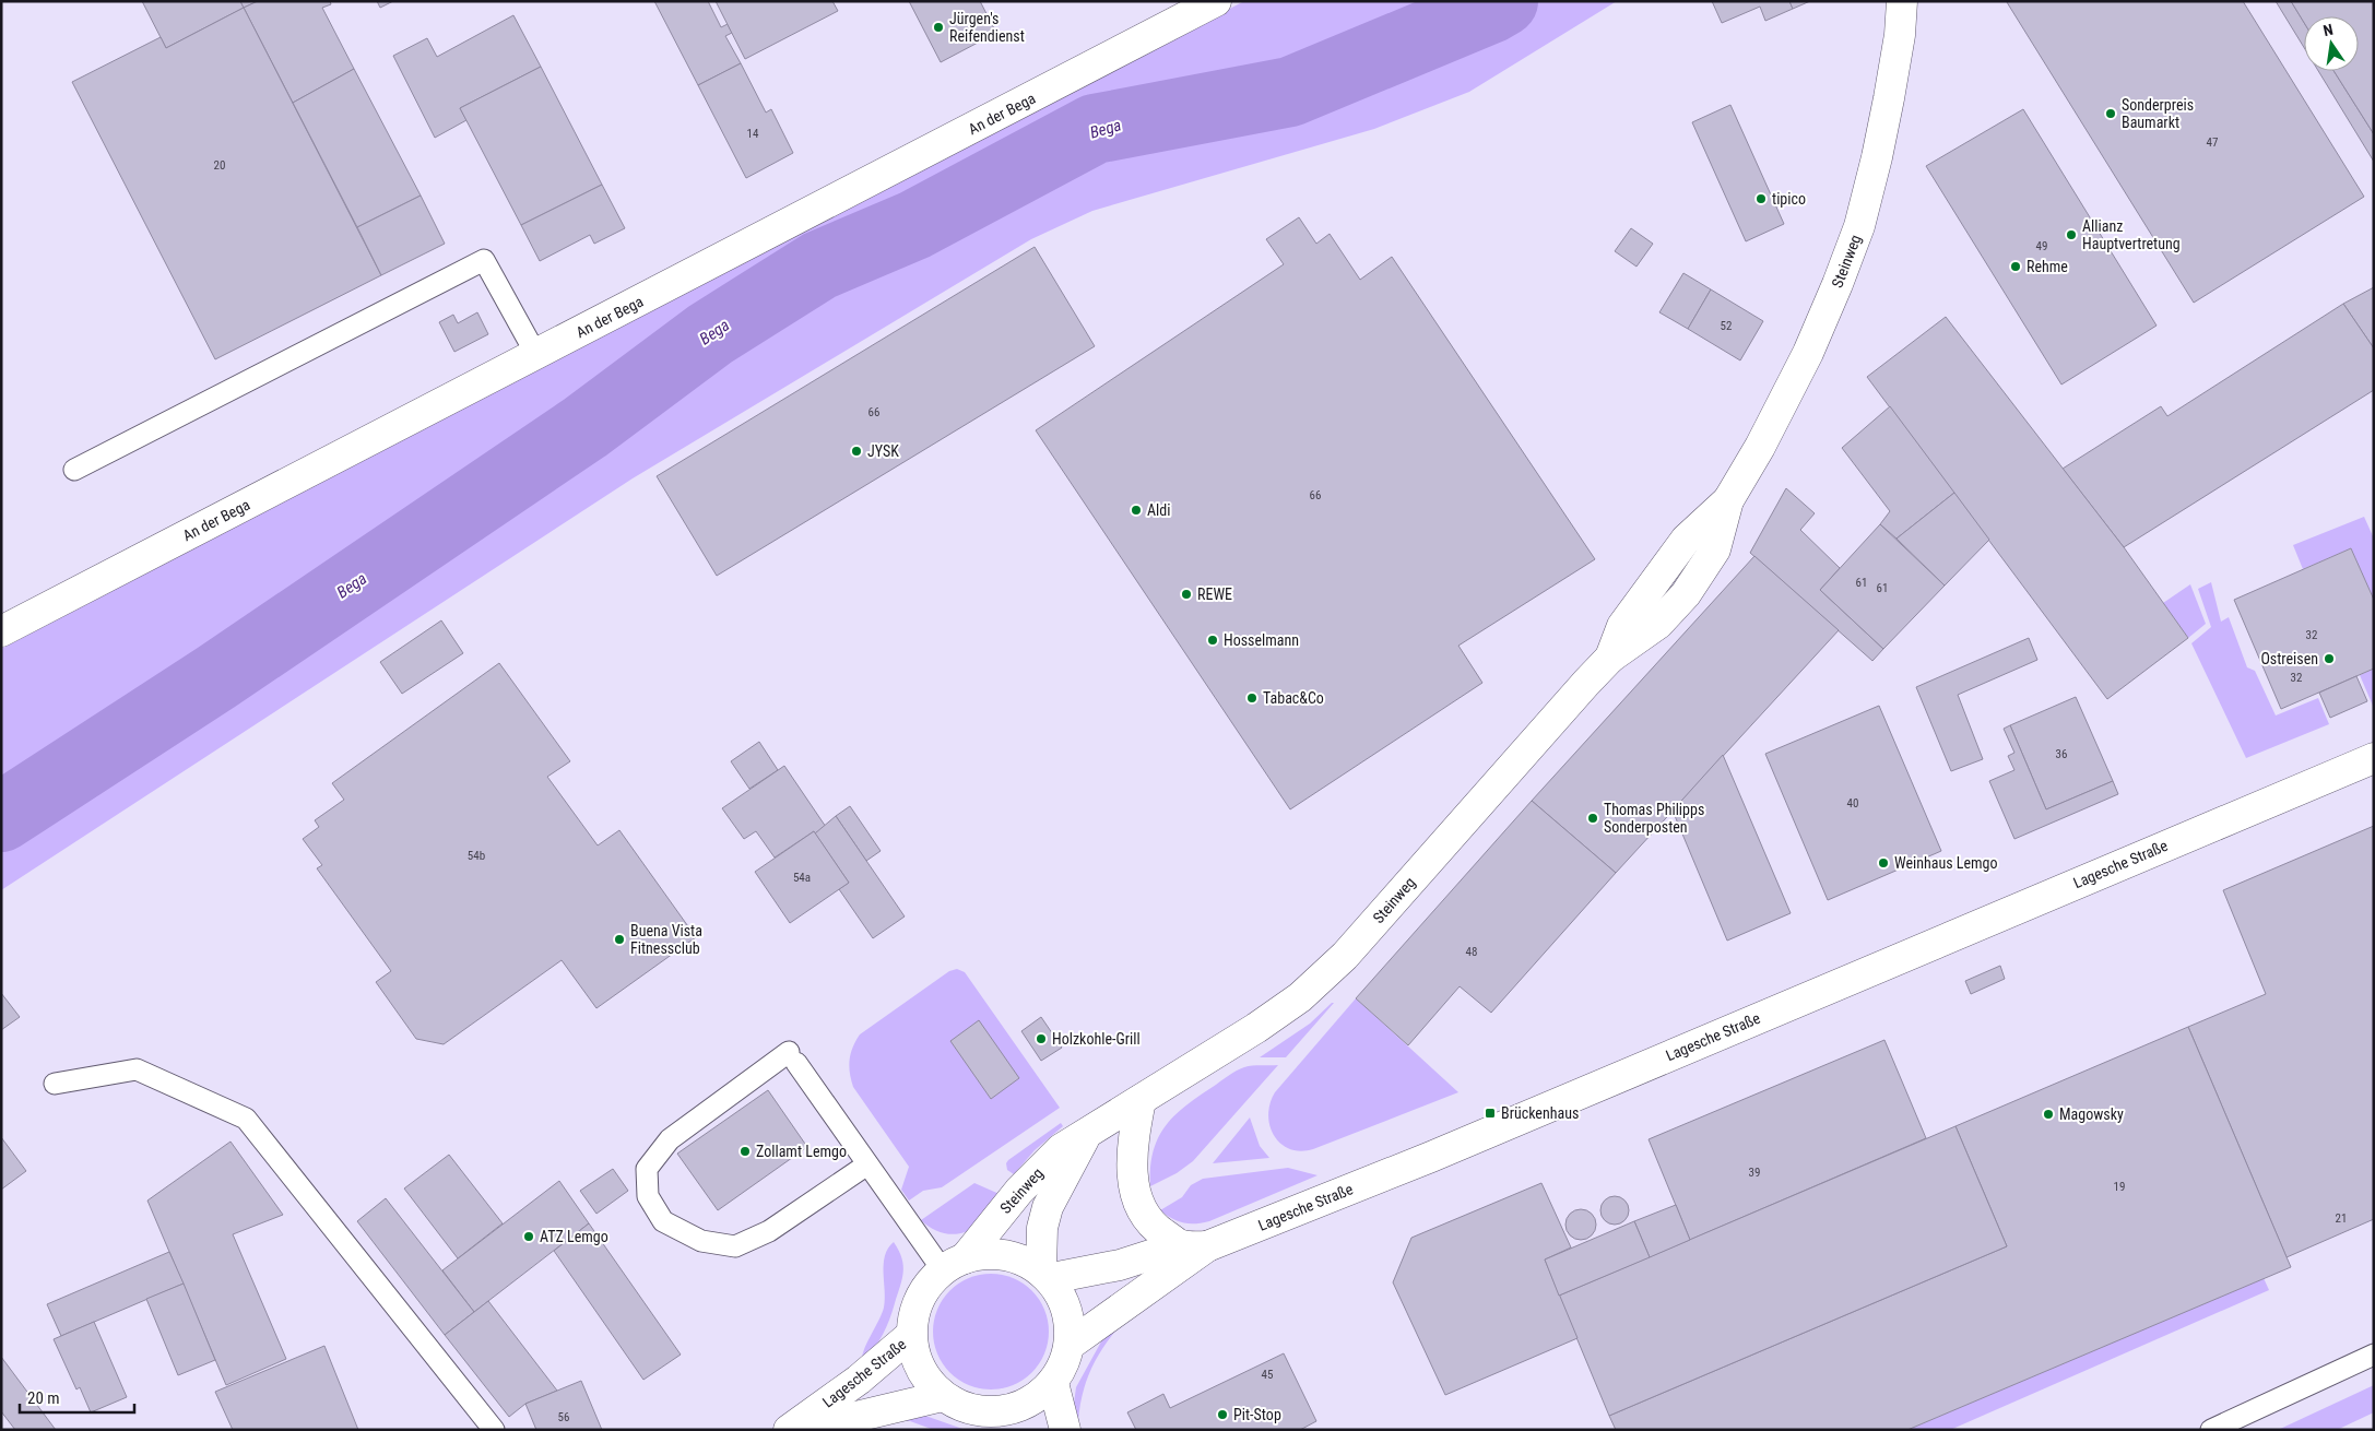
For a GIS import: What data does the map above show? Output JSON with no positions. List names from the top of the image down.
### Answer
{
  "streets": {
    "street": ["An der Bega", "Steinweg", "Lagesche Straße"]
  },
  "crossings": [
    ["Steinweg", "Lagesche Straße"]
  ],
  "water": ["Bega"],
  "places": {
    "other": [
      "Jürgen's Reifendienst",
      "Sonderpreis Baumarkt",
      "tipico",
      "Allianz Hauptvertretung",
      "Rehme",
      "JYSK",
      "Aldi",
      "REWE",
      "Hosselmann",
      "Ostreisen",
      "Tabac&Co",
      "Thomas Philipps Sonderposten",
      "Weinhaus Lemgo",
      "Buena Vista Fitnessclub",
      "Holzkohle-Grill",
      "Magowsky",
      "Zollamt Lemgo",
      "ATZ Lemgo",
      "Pit-Stop"
    ],
    "transit": ["Brückenhaus"]
  },
  "house_numbers": [
    "14",
    "47",
    "20",
    "49",
    "52",
    "66",
    "66",
    "61",
    "61",
    "32",
    "32",
    "36",
    "40",
    "54b",
    "54a",
    "48",
    "39",
    "19",
    "21",
    "45",
    "56"
  ],
  "scale_bar": "20 m",
  "north": "top"
}
